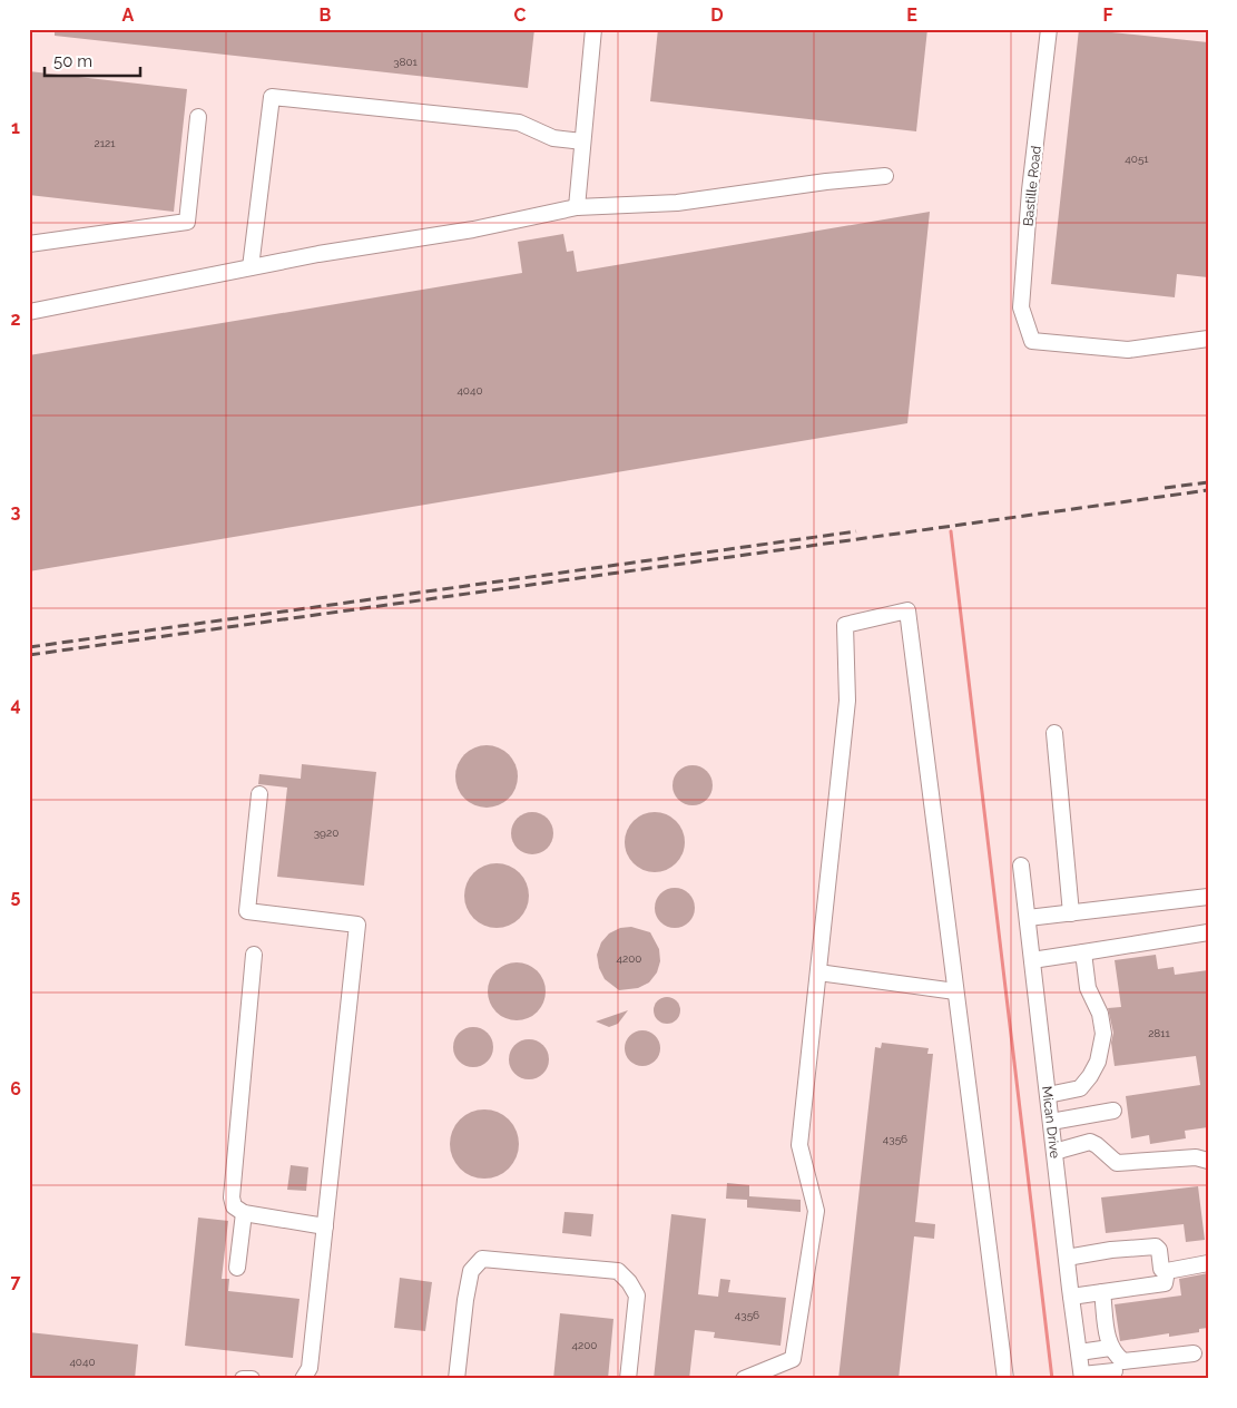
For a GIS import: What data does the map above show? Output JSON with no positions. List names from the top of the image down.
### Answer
{
  "streets": {
    "street": ["Bastille Road", "Mican Drive"]
  },
  "house_numbers": [
    "3801",
    "2121",
    "4051",
    "4040",
    "3920",
    "4200",
    "2811",
    "4356",
    "4356",
    "4200",
    "4040"
  ],
  "scale_bar": "50 m",
  "grid": {
    "columns": [
      "A",
      "B",
      "C",
      "D",
      "E",
      "F"
    ],
    "rows": [
      "1",
      "2",
      "3",
      "4",
      "5",
      "6",
      "7"
    ]
  }
}
